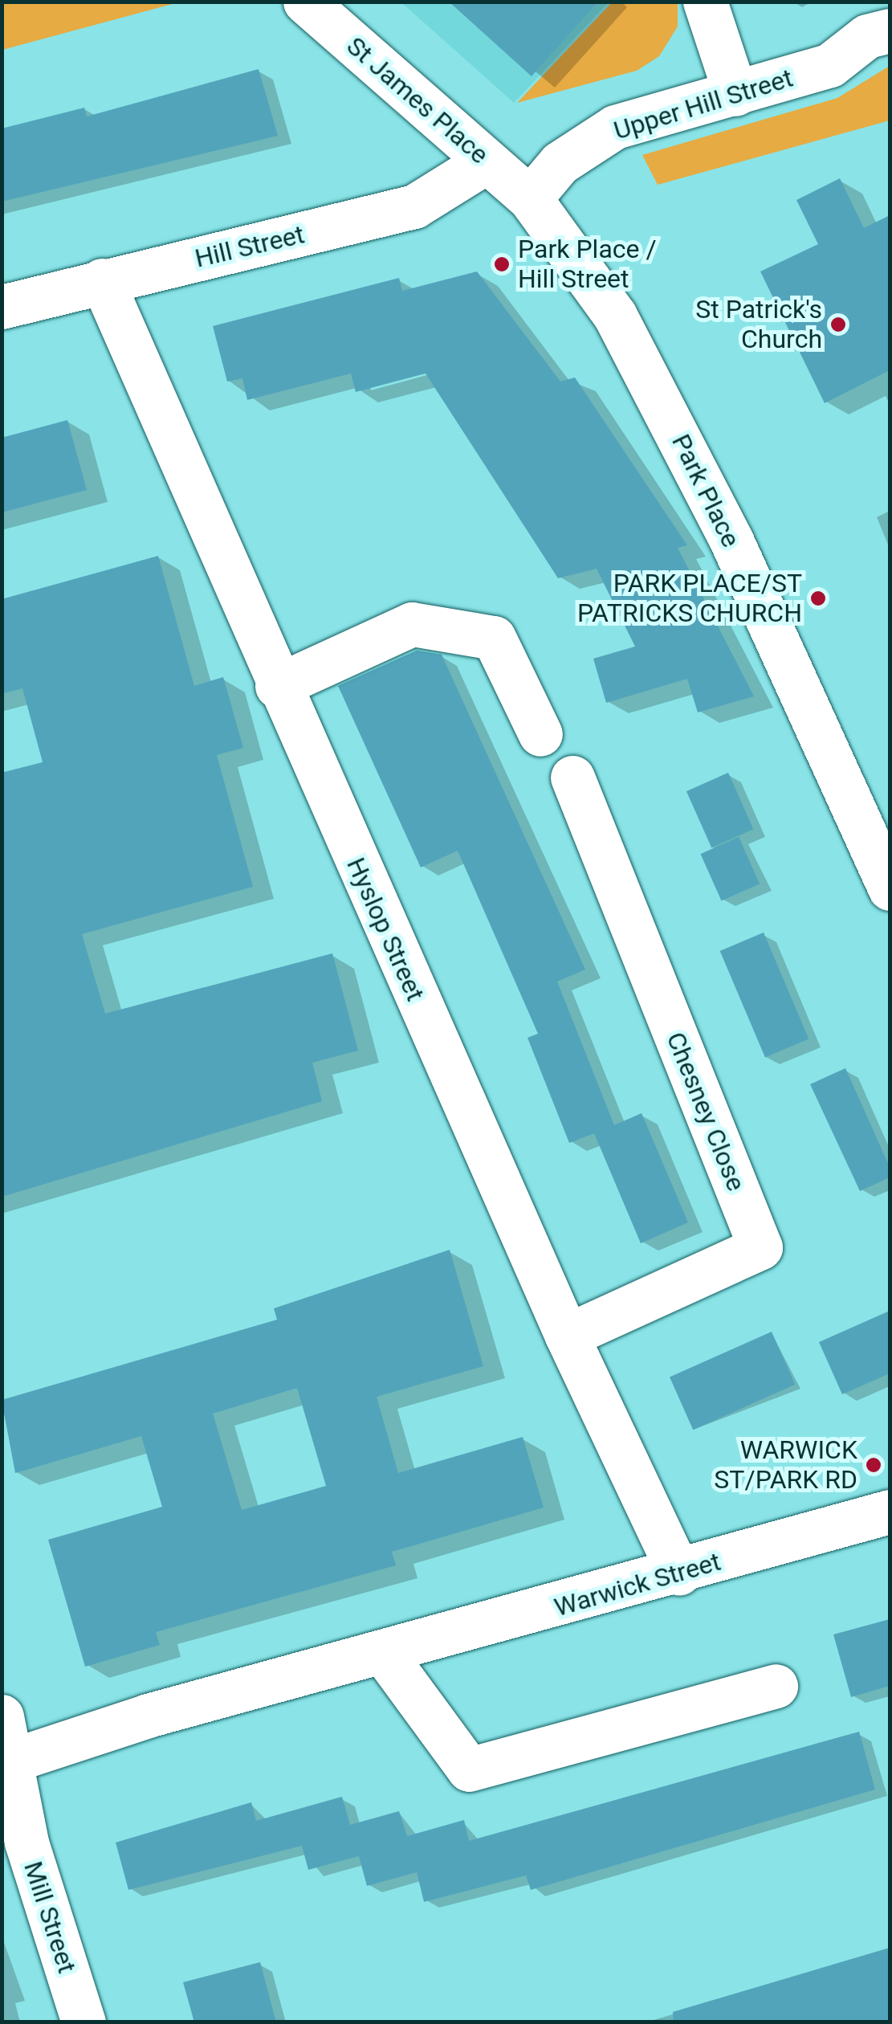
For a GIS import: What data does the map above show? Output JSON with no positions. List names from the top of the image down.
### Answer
{
  "streets": {
    "main road": [
      "St James Place",
      "Upper Hill Street",
      "Hill Street",
      "Park Place",
      "Hyslop Street",
      "Chesney Close",
      "Warwick Street",
      "Mill Street"
    ]
  },
  "crossings": [
    ["St James Place", "Upper Hill Street"],
    ["St James Place", "Hill Street"],
    ["St James Place", "Park Place"],
    ["Upper Hill Street", "Park Place"],
    ["Hill Street", "Hyslop Street"],
    ["Hyslop Street", "Chesney Close"],
    ["Hyslop Street", "Warwick Street"],
    ["Warwick Street", "Mill Street"]
  ],
  "places": [
    "Park Place / Hill Street",
    "St Patrick's Church",
    "PARK PLACE/ST PATRICKS CHURCH",
    "WARWICK ST/PARK RD"
  ]
}
